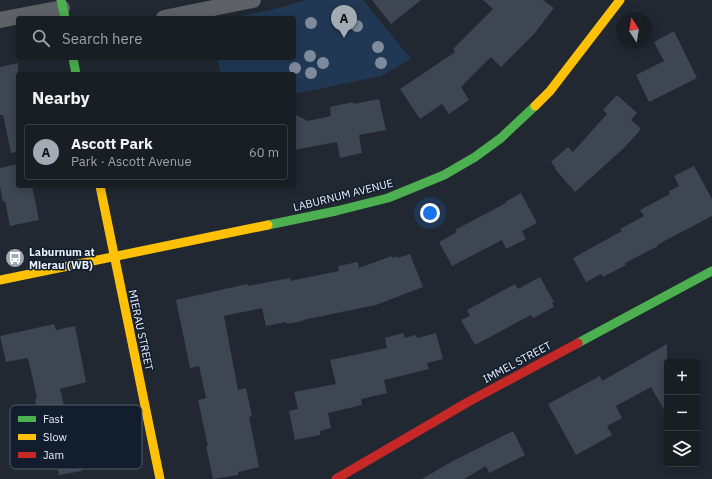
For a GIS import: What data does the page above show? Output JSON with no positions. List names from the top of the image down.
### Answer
{
  "streets": {
    "street": ["LABURNUM AVENUE", "MIERAU STREET", "IMMEL STREET"]
  },
  "crossings": [
    ["LABURNUM AVENUE", "MIERAU STREET"]
  ],
  "places": {
    "bus stop": ["Laburnum at Mierau (WB)"]
  },
  "legend": ["Fast", "Slow", "Jam"],
  "north": "top",
  "page": {
    "pins": "A",
    "search": "Search here",
    "heading": "Nearby",
    "list": [
      {
        "mark": "A",
        "name": "Ascott Park",
        "note": "Park · Ascott Avenue",
        "value": "60 m"
      }
    ],
    "map_buttons": ["+", "−"]
  }
}
